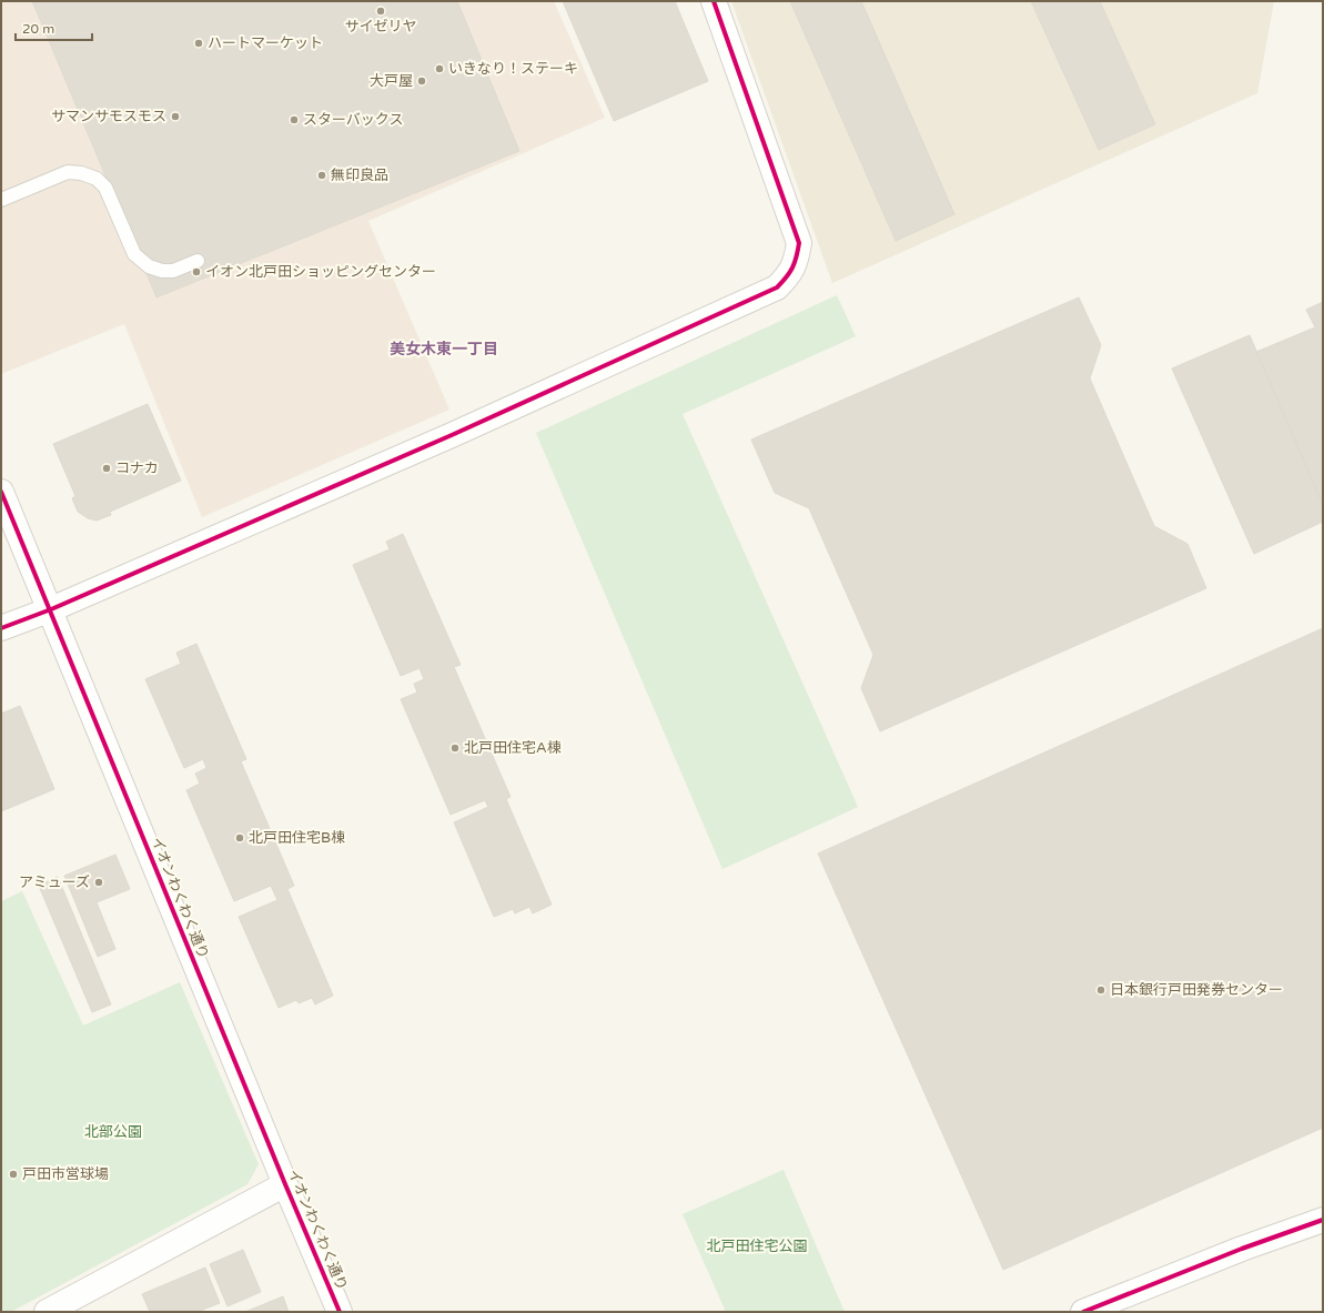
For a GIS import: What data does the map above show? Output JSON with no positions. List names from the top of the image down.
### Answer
{
  "streets": {
    "street": ["イオンわくわく通り"]
  },
  "districts": ["美女木東一丁目"],
  "parks": ["北部公園", "北戸田住宅公園"],
  "places": [
    "サイゼリヤ",
    "ハートマーケット",
    "いきなり！ステーキ",
    "大戸屋",
    "サマンサモスモス",
    "スターバックス",
    "無印良品",
    "イオン北戸田ショッピングセンター",
    "コナカ",
    "北戸田住宅A棟",
    "北戸田住宅B棟",
    "アミューズ",
    "日本銀行戸田発券センター",
    "戸田市営球場"
  ],
  "scale_bar": "20 m"
}
